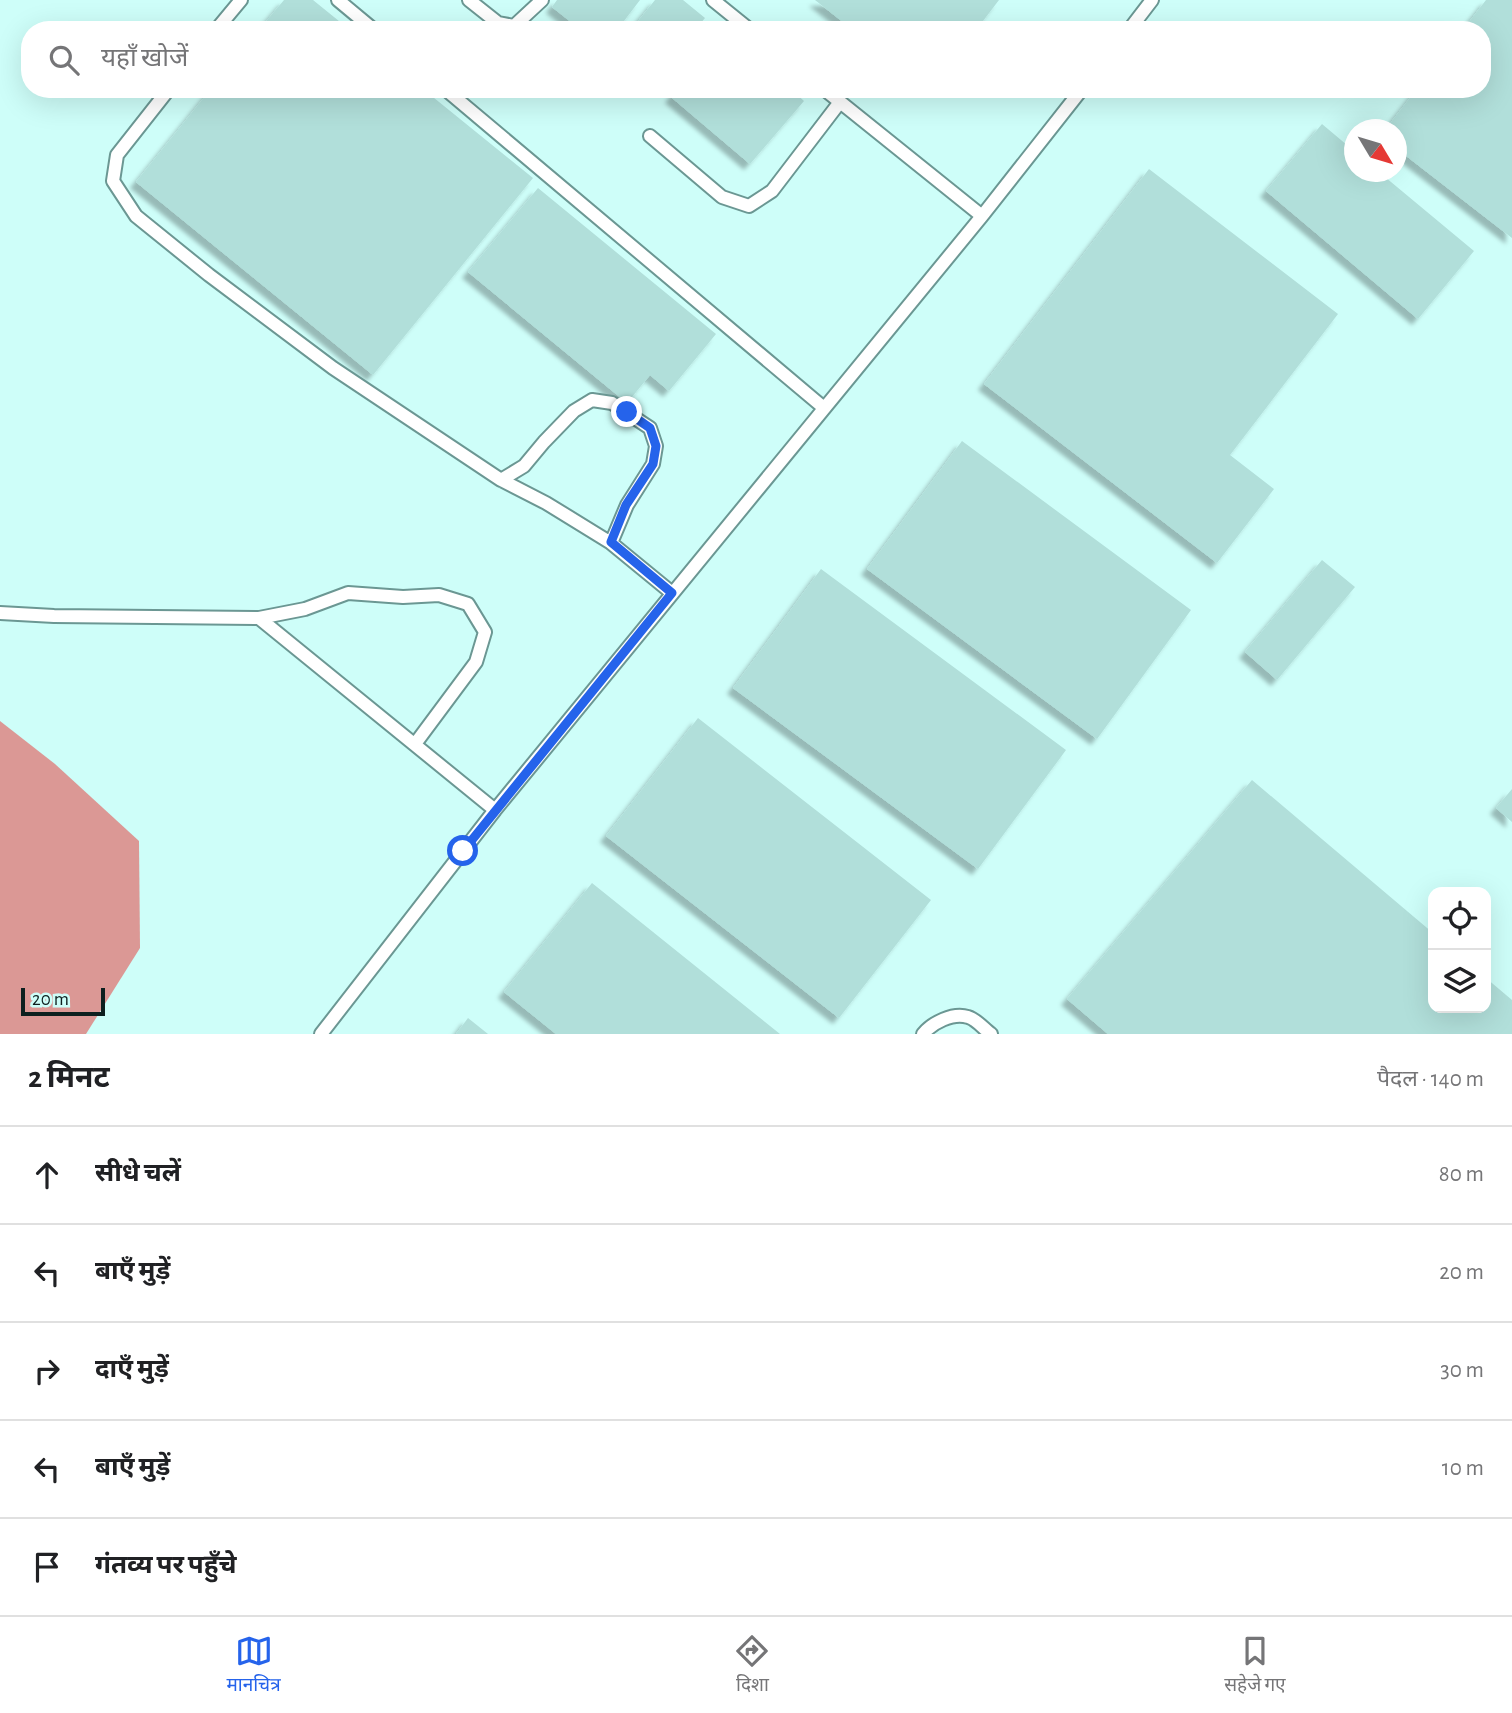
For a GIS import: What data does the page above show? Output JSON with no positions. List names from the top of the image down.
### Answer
{
  "scale_bar": "20 m",
  "north": "bottom right",
  "page": {
    "search": "यहाँ खोजें",
    "scale": "20 m",
    "heading": ["2 मिनट", "पैदल · 140 m"],
    "list": [
      ["सीधे चलें", "80 m"],
      ["बाएँ मुड़ें", "20 m"],
      ["दाएँ मुड़ें", "30 m"],
      ["बाएँ मुड़ें", "10 m"],
      "गंतव्य पर पहुँचे"
    ],
    "nav": ["मानचित्र", "दिशा", "सहेजे गए"]
  }
}
